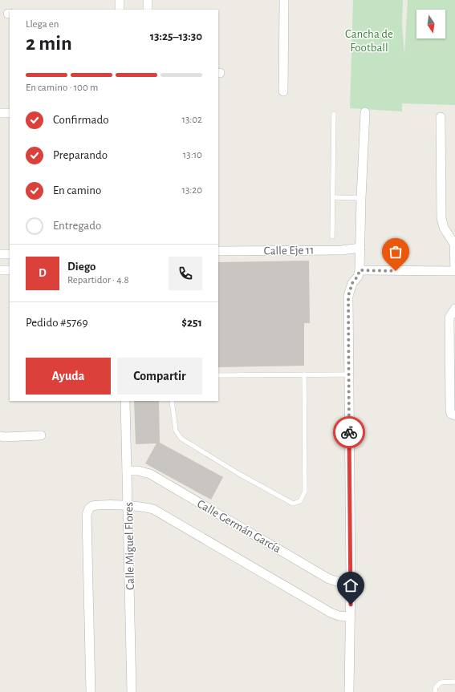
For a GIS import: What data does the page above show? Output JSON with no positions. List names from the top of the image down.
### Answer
{
  "streets": {
    "street": ["Calle Eje 11", "Calle Germán García", "Calle Miguel Flores"]
  },
  "crossings": [
    ["Calle Germán García", "Calle Miguel Flores"]
  ],
  "parks": ["Cancha de Football"],
  "north": "bottom",
  "page": {
    "heading": ["2 min", "Llega en", "13:25–13:30"],
    "panel": [
      "Diego",
      "Repartidor · 4.8",
      "Pedido #5769",
      "$251"
    ],
    "bar": "En camino · 100 m",
    "list": [
      ["Confirmado", "13:02"],
      ["Preparando", "13:10"],
      ["En camino", "13:20"],
      "Entregado"
    ],
    "round": "D",
    "buttons": ["Ayuda", "Compartir"]
  }
}
